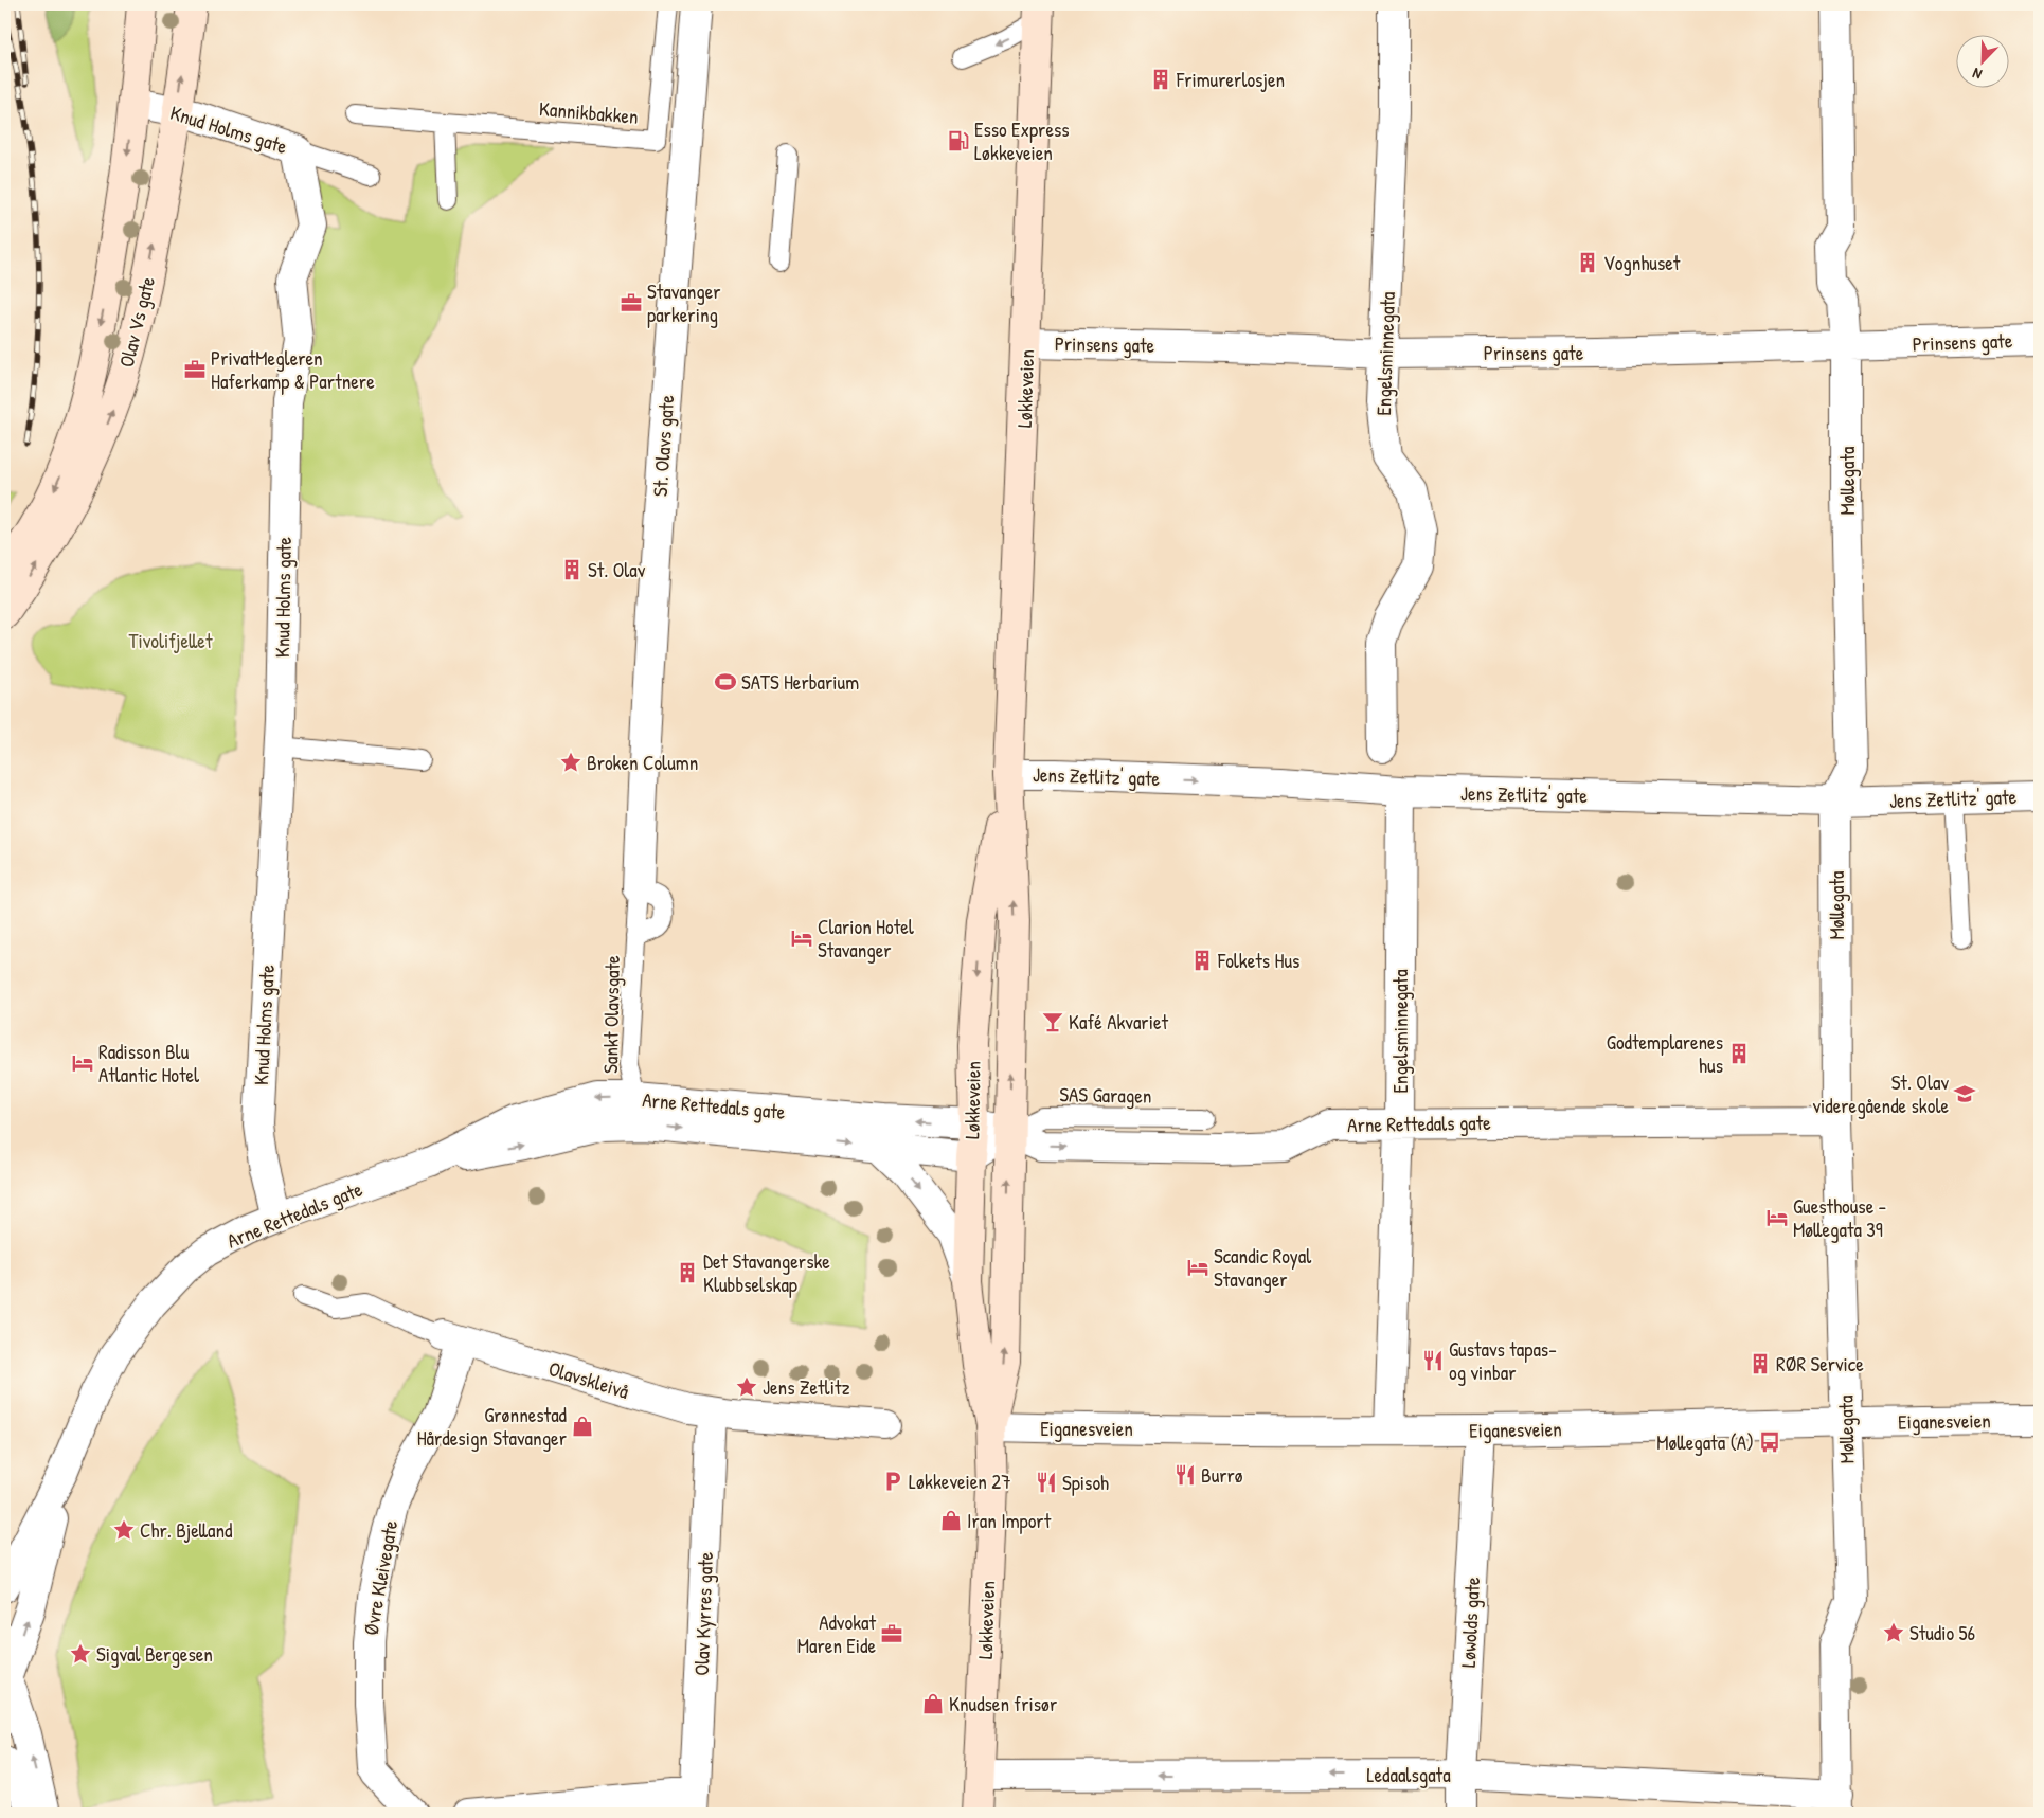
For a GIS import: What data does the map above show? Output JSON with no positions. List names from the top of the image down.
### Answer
{
  "streets": {
    "main road": ["Olav Vs gate", "Løkkeveien"],
    "street": [
      "Knud Holms gate",
      "Prinsens gate",
      "Engelsminnegata",
      "St. Olavs gate",
      "Møllegata",
      "Jens Zetlitz' gate",
      "Arne Rettedals gate",
      "Olavskleivå",
      "Eiganesveien",
      "Øvre Kleivegate",
      "Olav Kyrres gate",
      "Løwolds gate",
      "Ledaalsgata"
    ],
    "lane": ["Kannikbakken", "Sankt Olavsgate", "SAS Garagen"]
  },
  "crossings": [
    ["Knud Holms gate", "Olav Vs gate"],
    ["Knud Holms gate", "Arne Rettedals gate"],
    ["Prinsens gate", "Engelsminnegata"],
    ["Prinsens gate", "Løkkeveien"],
    ["Prinsens gate", "Møllegata"],
    ["Engelsminnegata", "Jens Zetlitz' gate"],
    ["Engelsminnegata", "Arne Rettedals gate"],
    ["Engelsminnegata", "Eiganesveien"],
    ["Løkkeveien", "Jens Zetlitz' gate"],
    ["Løkkeveien", "SAS Garagen"],
    ["Løkkeveien", "Arne Rettedals gate"],
    ["Løkkeveien", "Eiganesveien"],
    ["Løkkeveien", "Ledaalsgata"],
    ["St. Olavs gate", "Sankt Olavsgate"],
    ["Møllegata", "Jens Zetlitz' gate"],
    ["Møllegata", "Arne Rettedals gate"],
    ["Møllegata", "Eiganesveien"],
    ["Møllegata", "Ledaalsgata"],
    ["Sankt Olavsgate", "Arne Rettedals gate"],
    ["SAS Garagen", "Arne Rettedals gate"],
    ["Olavskleivå", "Øvre Kleivegate"],
    ["Olavskleivå", "Olav Kyrres gate"],
    ["Eiganesveien", "Løwolds gate"],
    ["Løwolds gate", "Ledaalsgata"]
  ],
  "one_way": ["Jens Zetlitz' gate", "Ledaalsgata"],
  "parks": ["Tivolifjellet"],
  "places": {
    "building": [
      "Frimurerlosjen",
      "Vognhuset",
      "St. Olav",
      "Folkets Hus",
      "Godtemplarenes hus",
      "Det Stavangerske Klubbselskap",
      "RØR Service"
    ],
    "fuel station": ["Esso Express Løkkeveien"],
    "office": ["Stavanger parkering", "PrivatMegleren Haferkamp & Partnere", "Advokat Maren Eide"],
    "sports": ["SATS Herbarium"],
    "place": [
      "Broken Column",
      "Jens Zetlitz",
      "Chr. Bjelland",
      "Studio 56",
      "Sigval Bergesen"
    ],
    "hotel": [
      "Clarion Hotel Stavanger",
      "Radisson Blu Atlantic Hotel",
      "Guesthouse - Møllegata 39",
      "Scandic Royal Stavanger"
    ],
    "bar": ["Kafé Akvariet"],
    "school or university": ["St. Olav videregående skole"],
    "restaurant": ["Gustavs tapas- og vinbar", "Burrø", "Spisoh"],
    "shop": ["Grønnestad Hårdesign Stavanger", "Iran Import", "Knudsen frisør"],
    "bus stop": ["Møllegata (A)"],
    "parking": ["Løkkeveien 27"]
  },
  "north": "bottom left"
}
